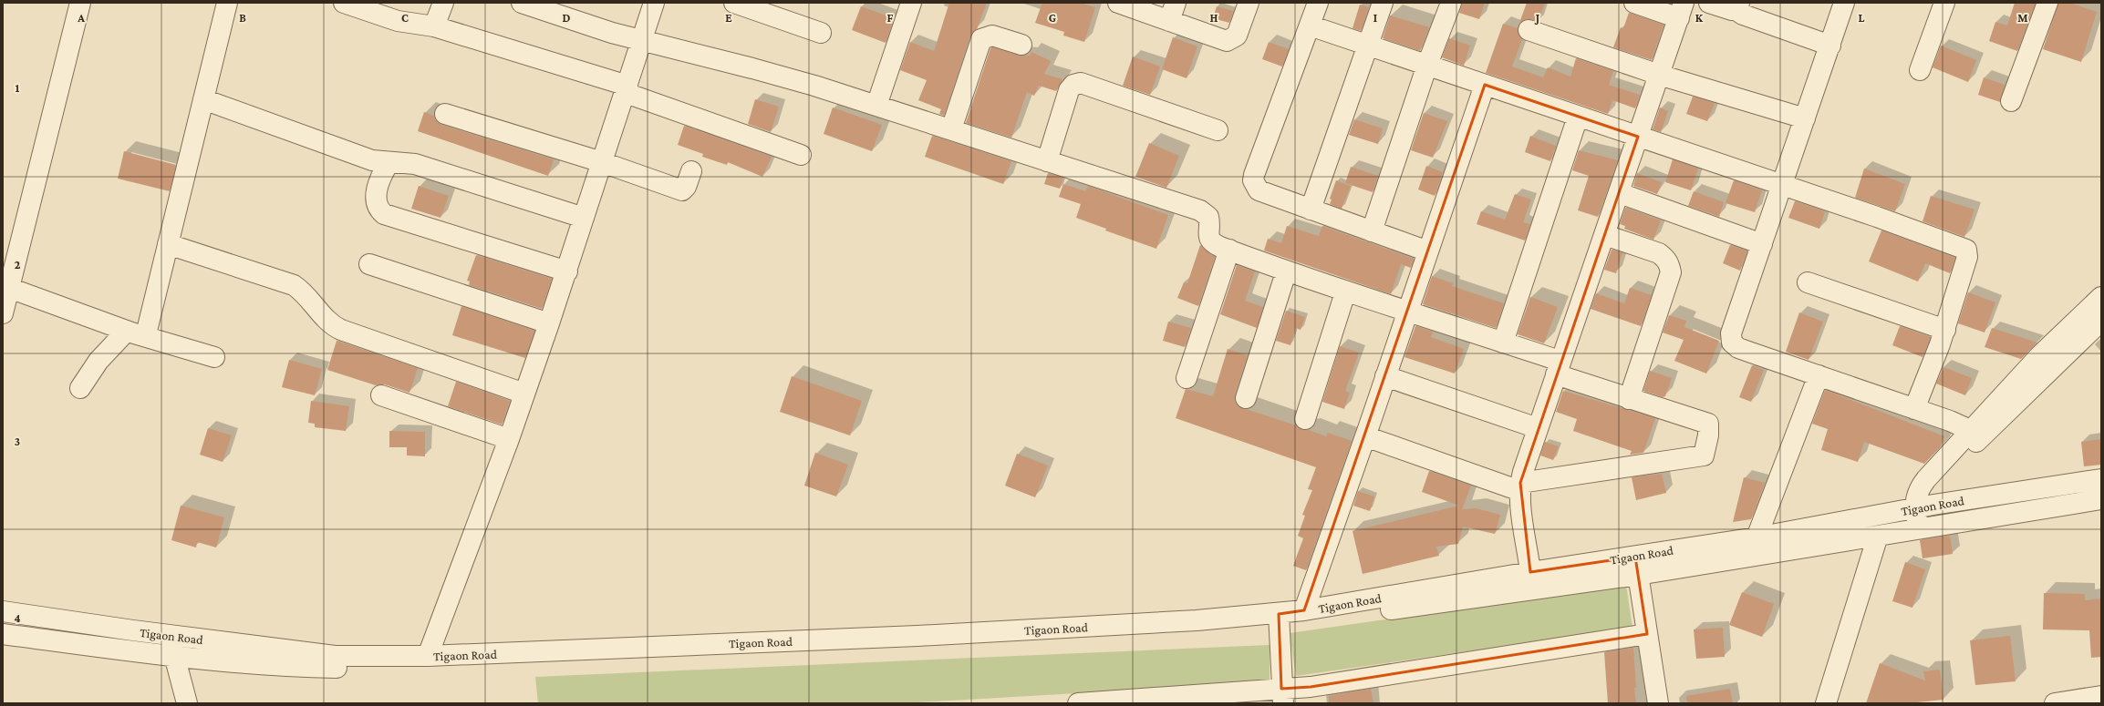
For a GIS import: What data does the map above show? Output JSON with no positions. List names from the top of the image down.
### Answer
{
  "streets": {
    "street": ["Tigaon Road"]
  },
  "grid": {
    "columns": [
      "A",
      "B",
      "C",
      "D",
      "E",
      "F",
      "G",
      "H",
      "I",
      "J",
      "K",
      "L",
      "M"
    ],
    "rows": [
      "1",
      "2",
      "3",
      "4"
    ]
  }
}
